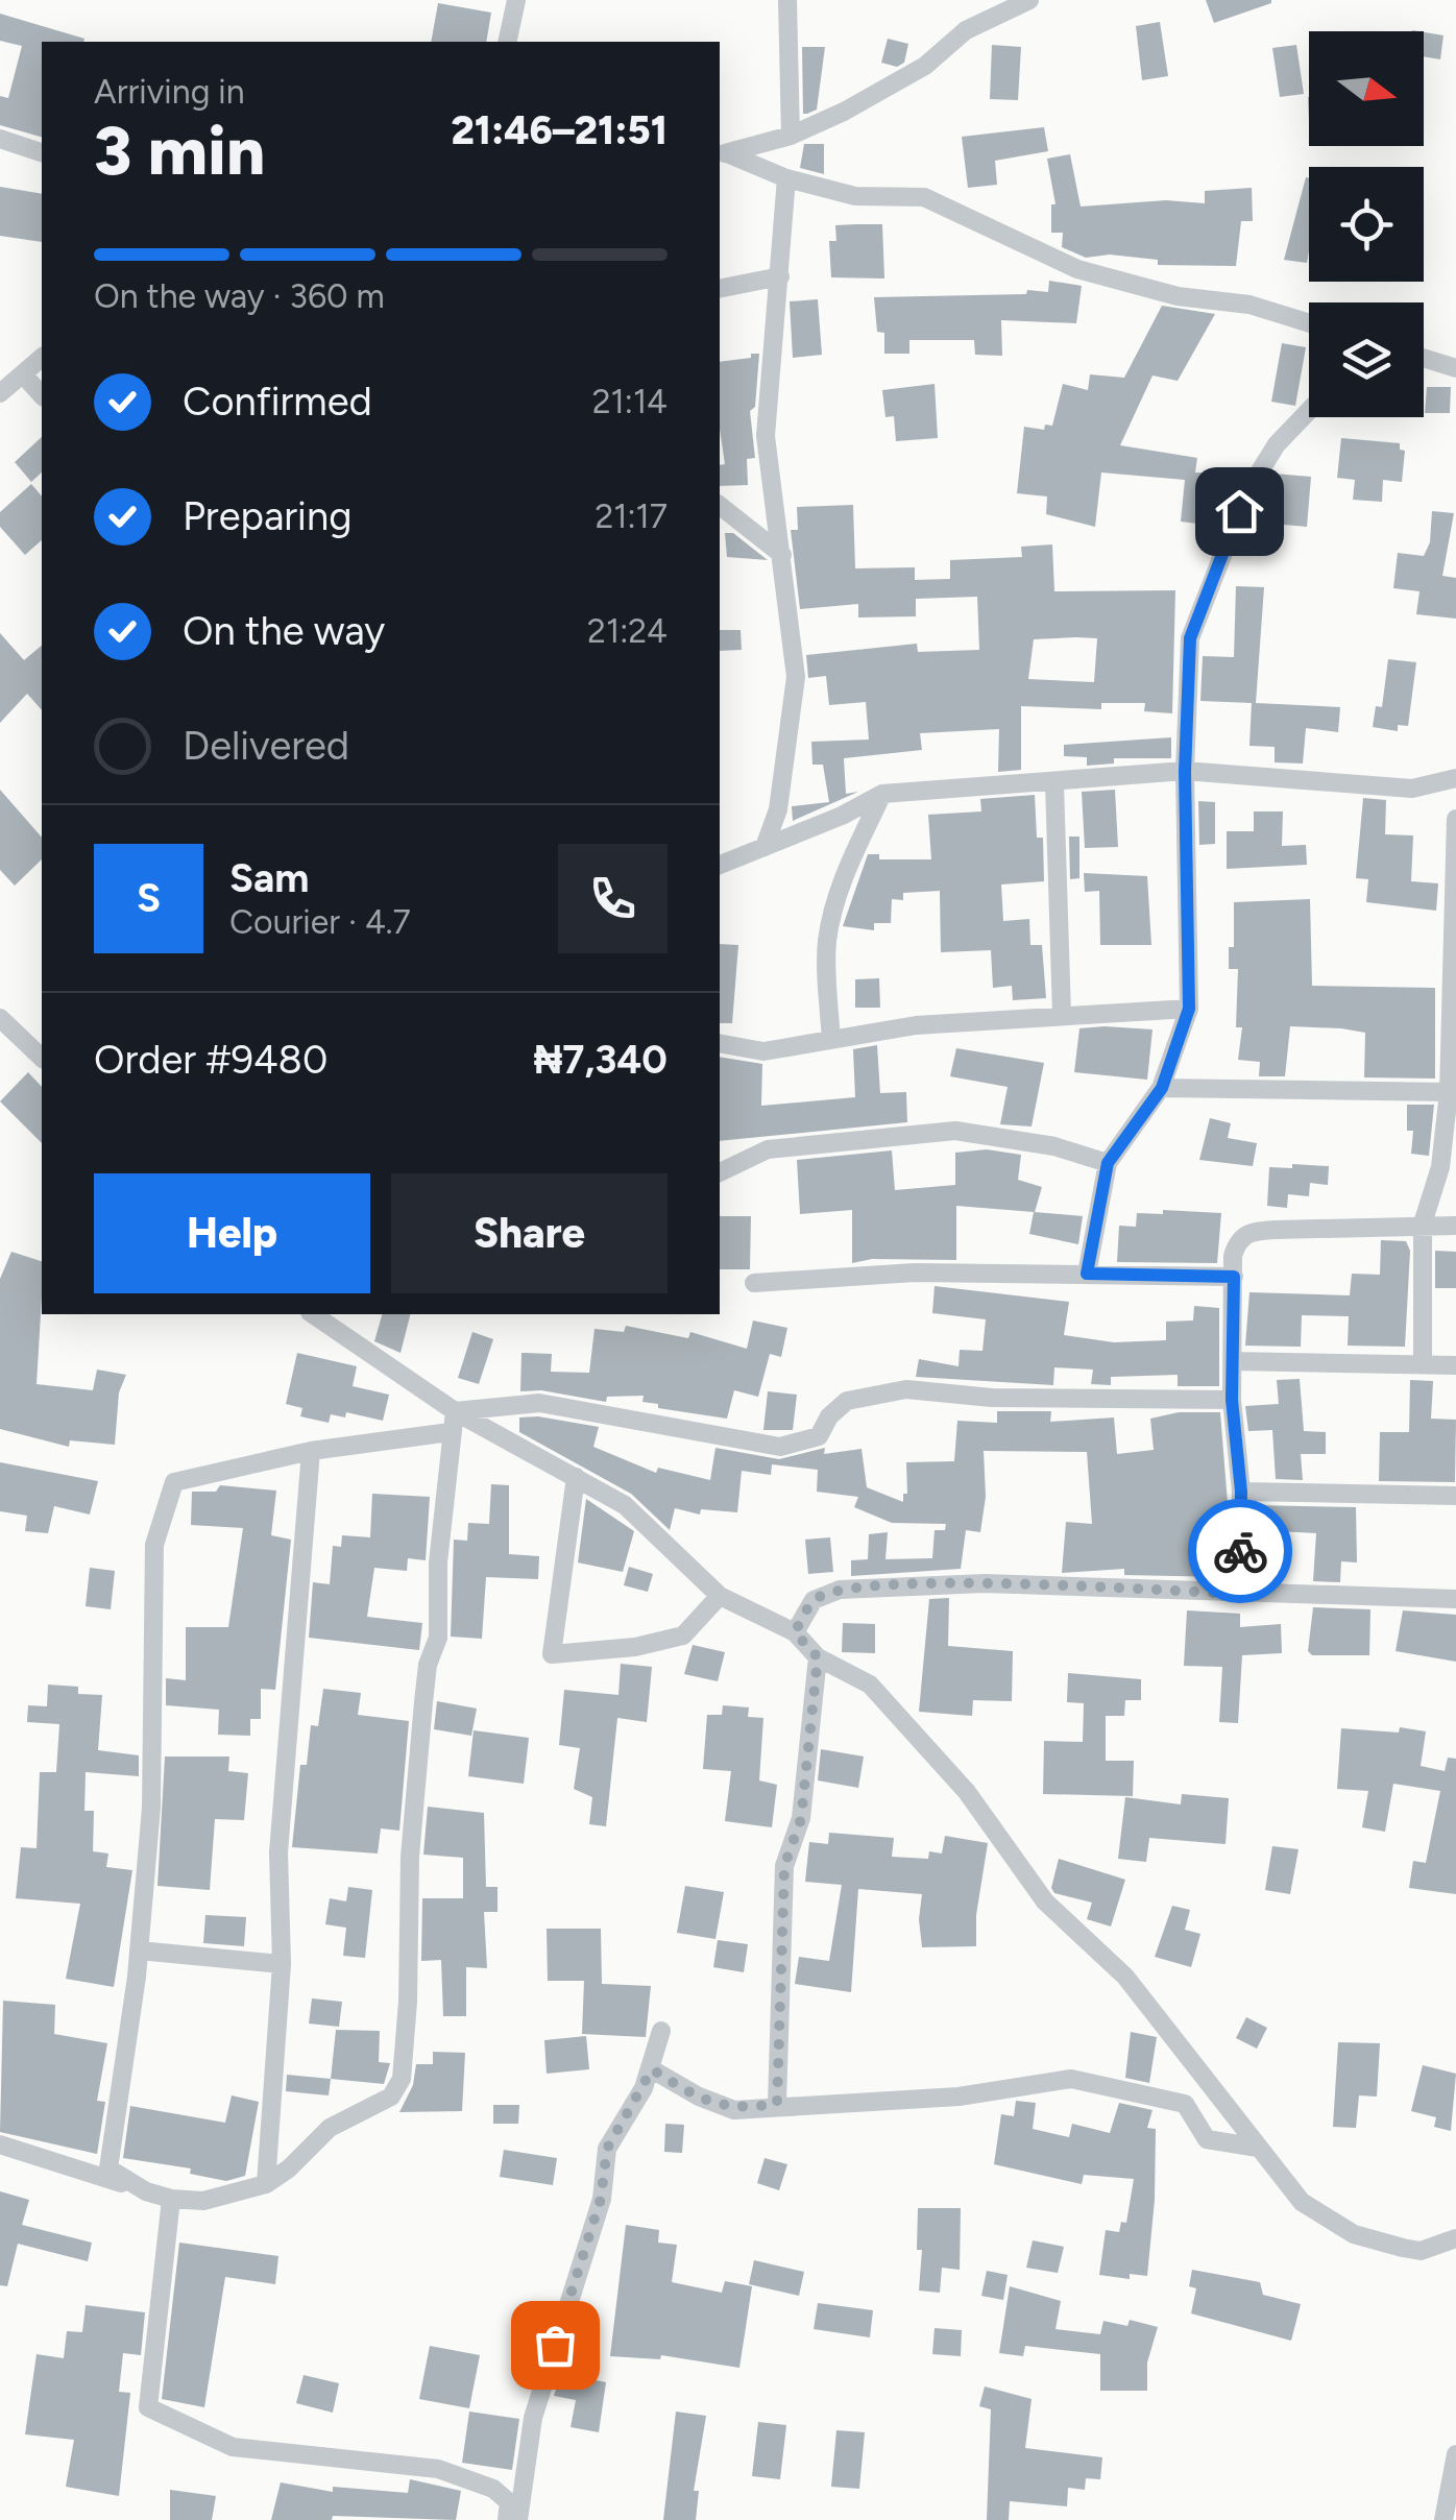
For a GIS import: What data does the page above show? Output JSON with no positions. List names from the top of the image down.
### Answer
{
  "north": "right",
  "page": {
    "heading": ["3 min", "Arriving in", "21:46–21:51"],
    "panel": [
      "Sam",
      "Courier · 4.7",
      "Order #9480",
      "₦7,340"
    ],
    "bar": "On the way · 360 m",
    "list": [
      ["Confirmed", "21:14"],
      ["Preparing", "21:17"],
      ["On the way", "21:24"],
      "Delivered"
    ],
    "round": "S",
    "buttons": ["Help", "Share"]
  }
}
